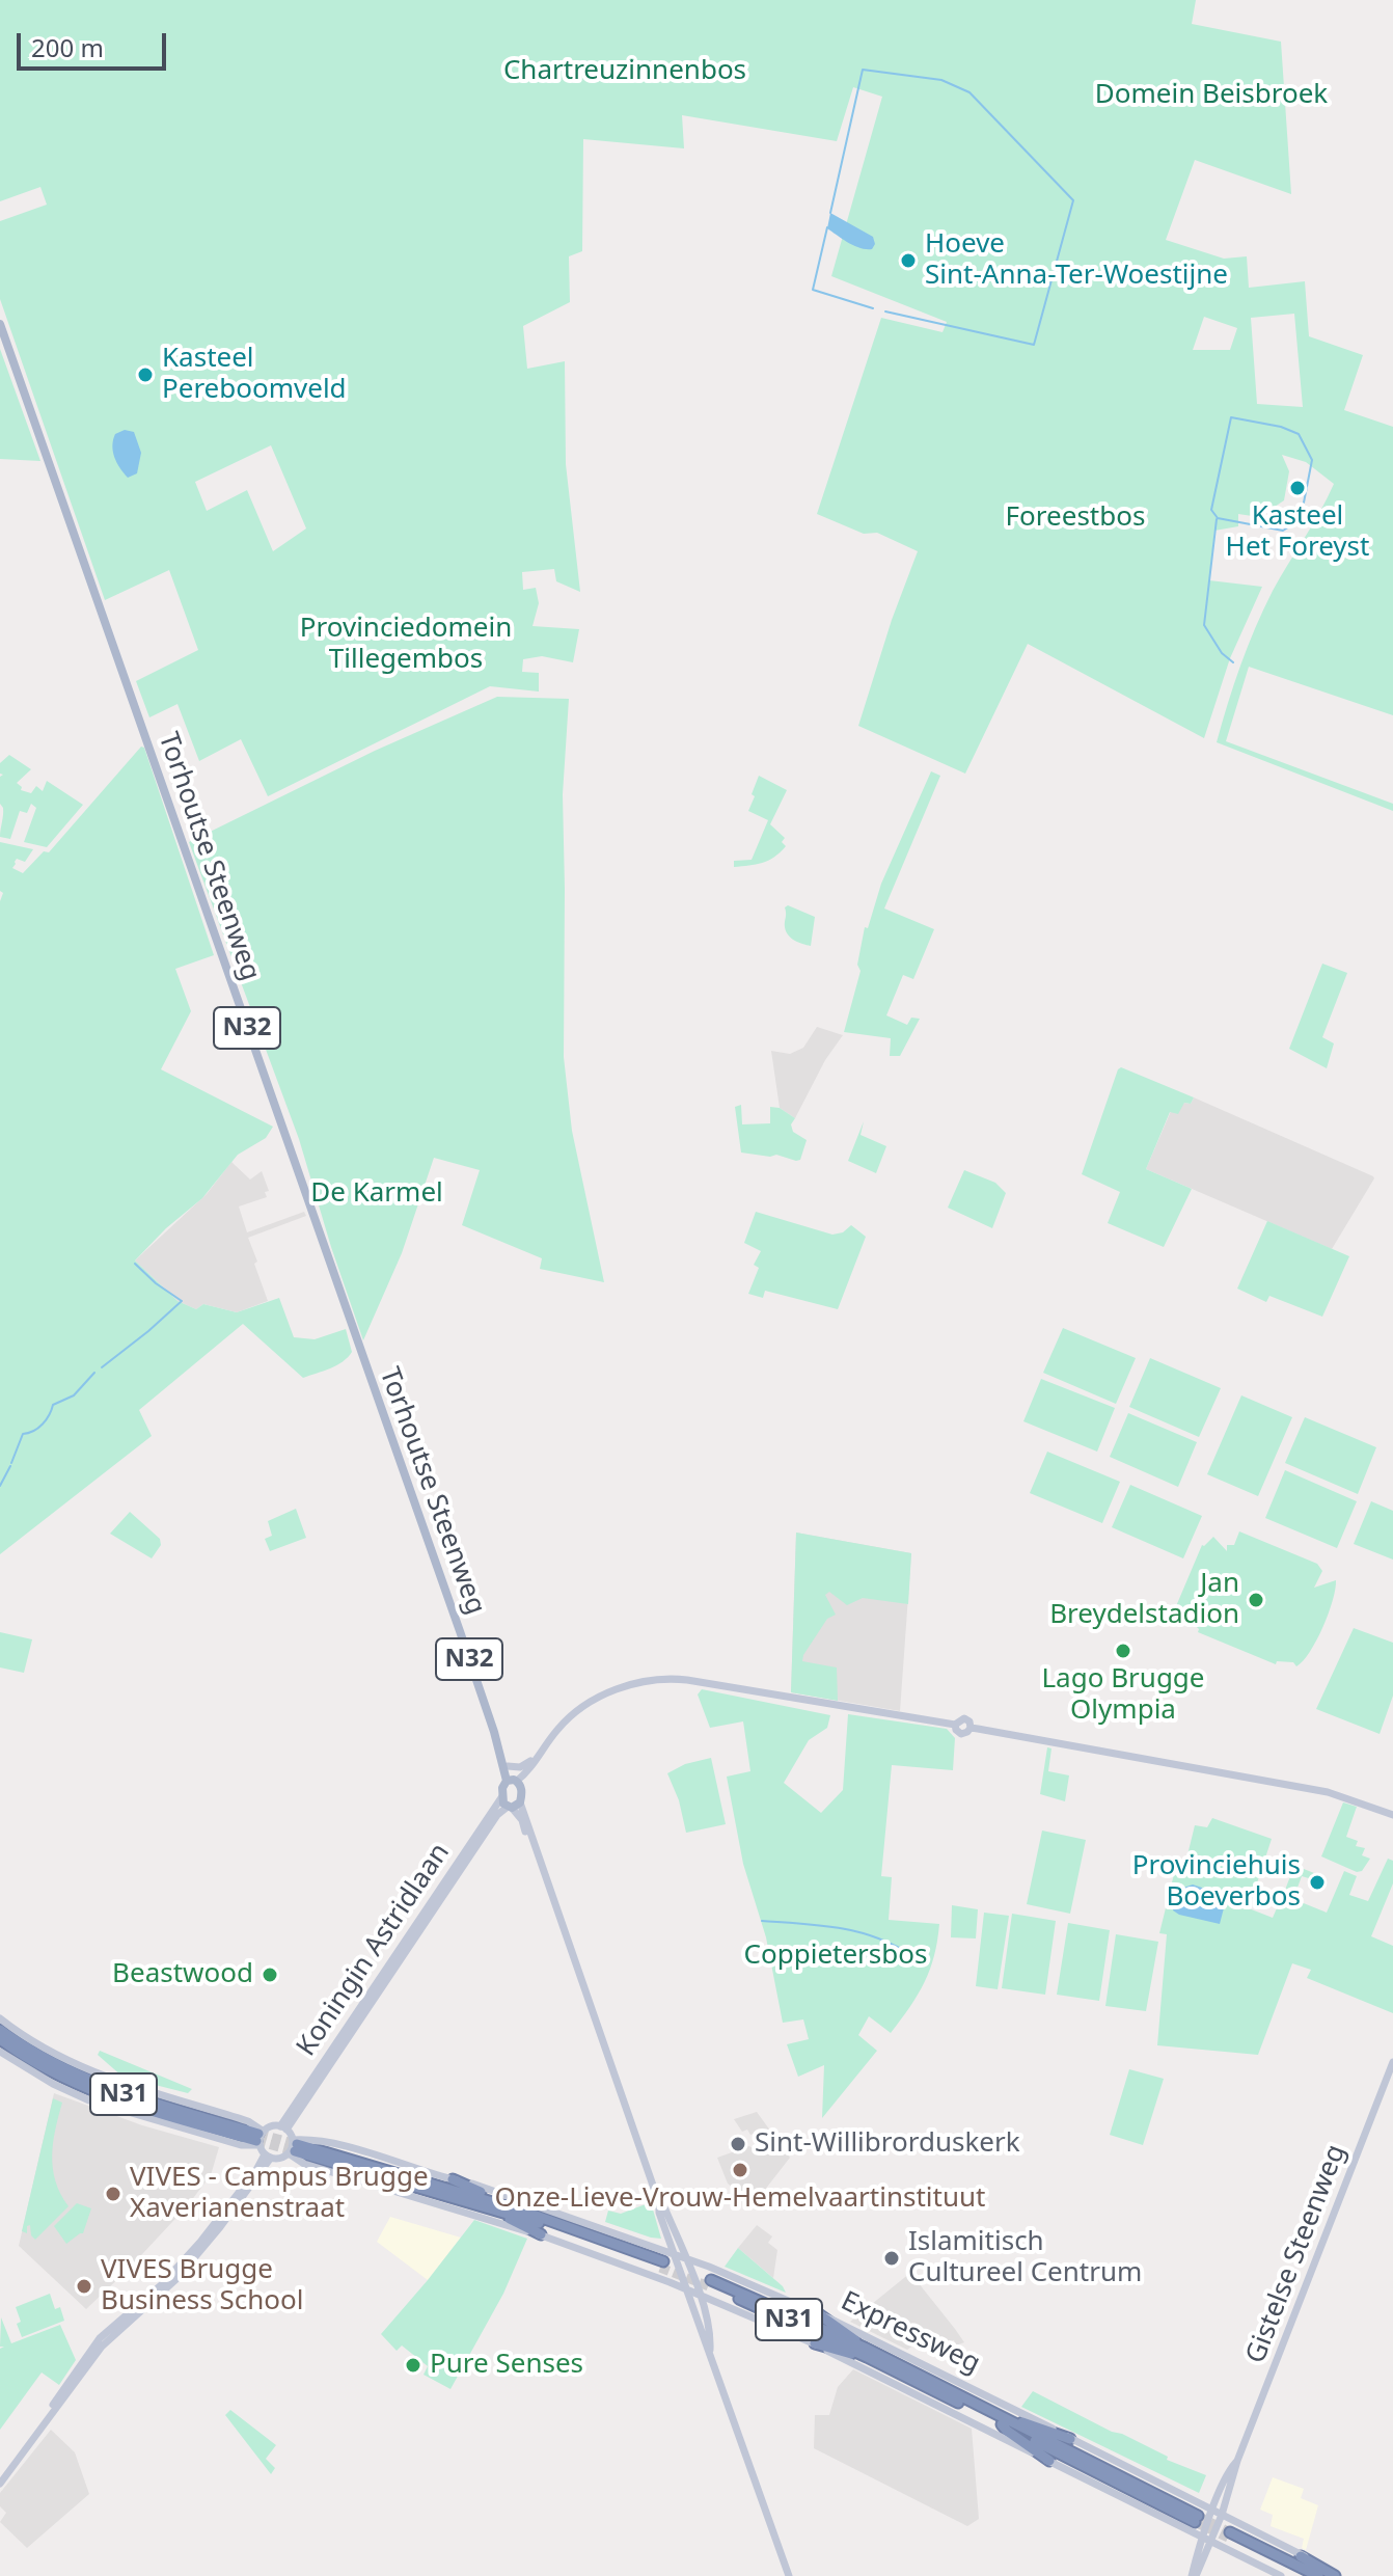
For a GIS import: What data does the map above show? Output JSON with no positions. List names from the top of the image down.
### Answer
{
  "streets": {
    "highway": ["N31", "Expressweg"],
    "main road": ["Torhoutse Steenweg", "N32"],
    "street": ["Koningin Astridlaan", "Gistelse Steenweg"]
  },
  "crossings": [
    ["Torhoutse Steenweg", "N32"],
    ["N32", "Koningin Astridlaan"],
    ["Koningin Astridlaan", "N31"],
    ["Koningin Astridlaan", "Expressweg"],
    ["N31", "Expressweg"],
    ["Gistelse Steenweg", "Expressweg"]
  ],
  "parks": [
    "Chartreuzinnenbos",
    "Domein Beisbroek",
    "Foreestbos",
    "Provinciedomein Tillegembos",
    "De Karmel",
    "Coppietersbos"
  ],
  "places": [
    "Hoeve Sint-Anna-Ter-Woestijne",
    "Kasteel Pereboomveld",
    "Kasteel Het Foreyst",
    "Jan Breydelstadion",
    "Lago Brugge Olympia",
    "Provinciehuis Boeverbos",
    "Beastwood",
    "Sint-Willibrorduskerk",
    "Onze-Lieve-Vrouw-Hemelvaartinstituut",
    "VIVES - Campus Brugge Xaverianenstraat",
    "Islamitisch Cultureel Centrum",
    "VIVES Brugge Business School",
    "Pure Senses"
  ],
  "scale_bar": "200 m"
}
